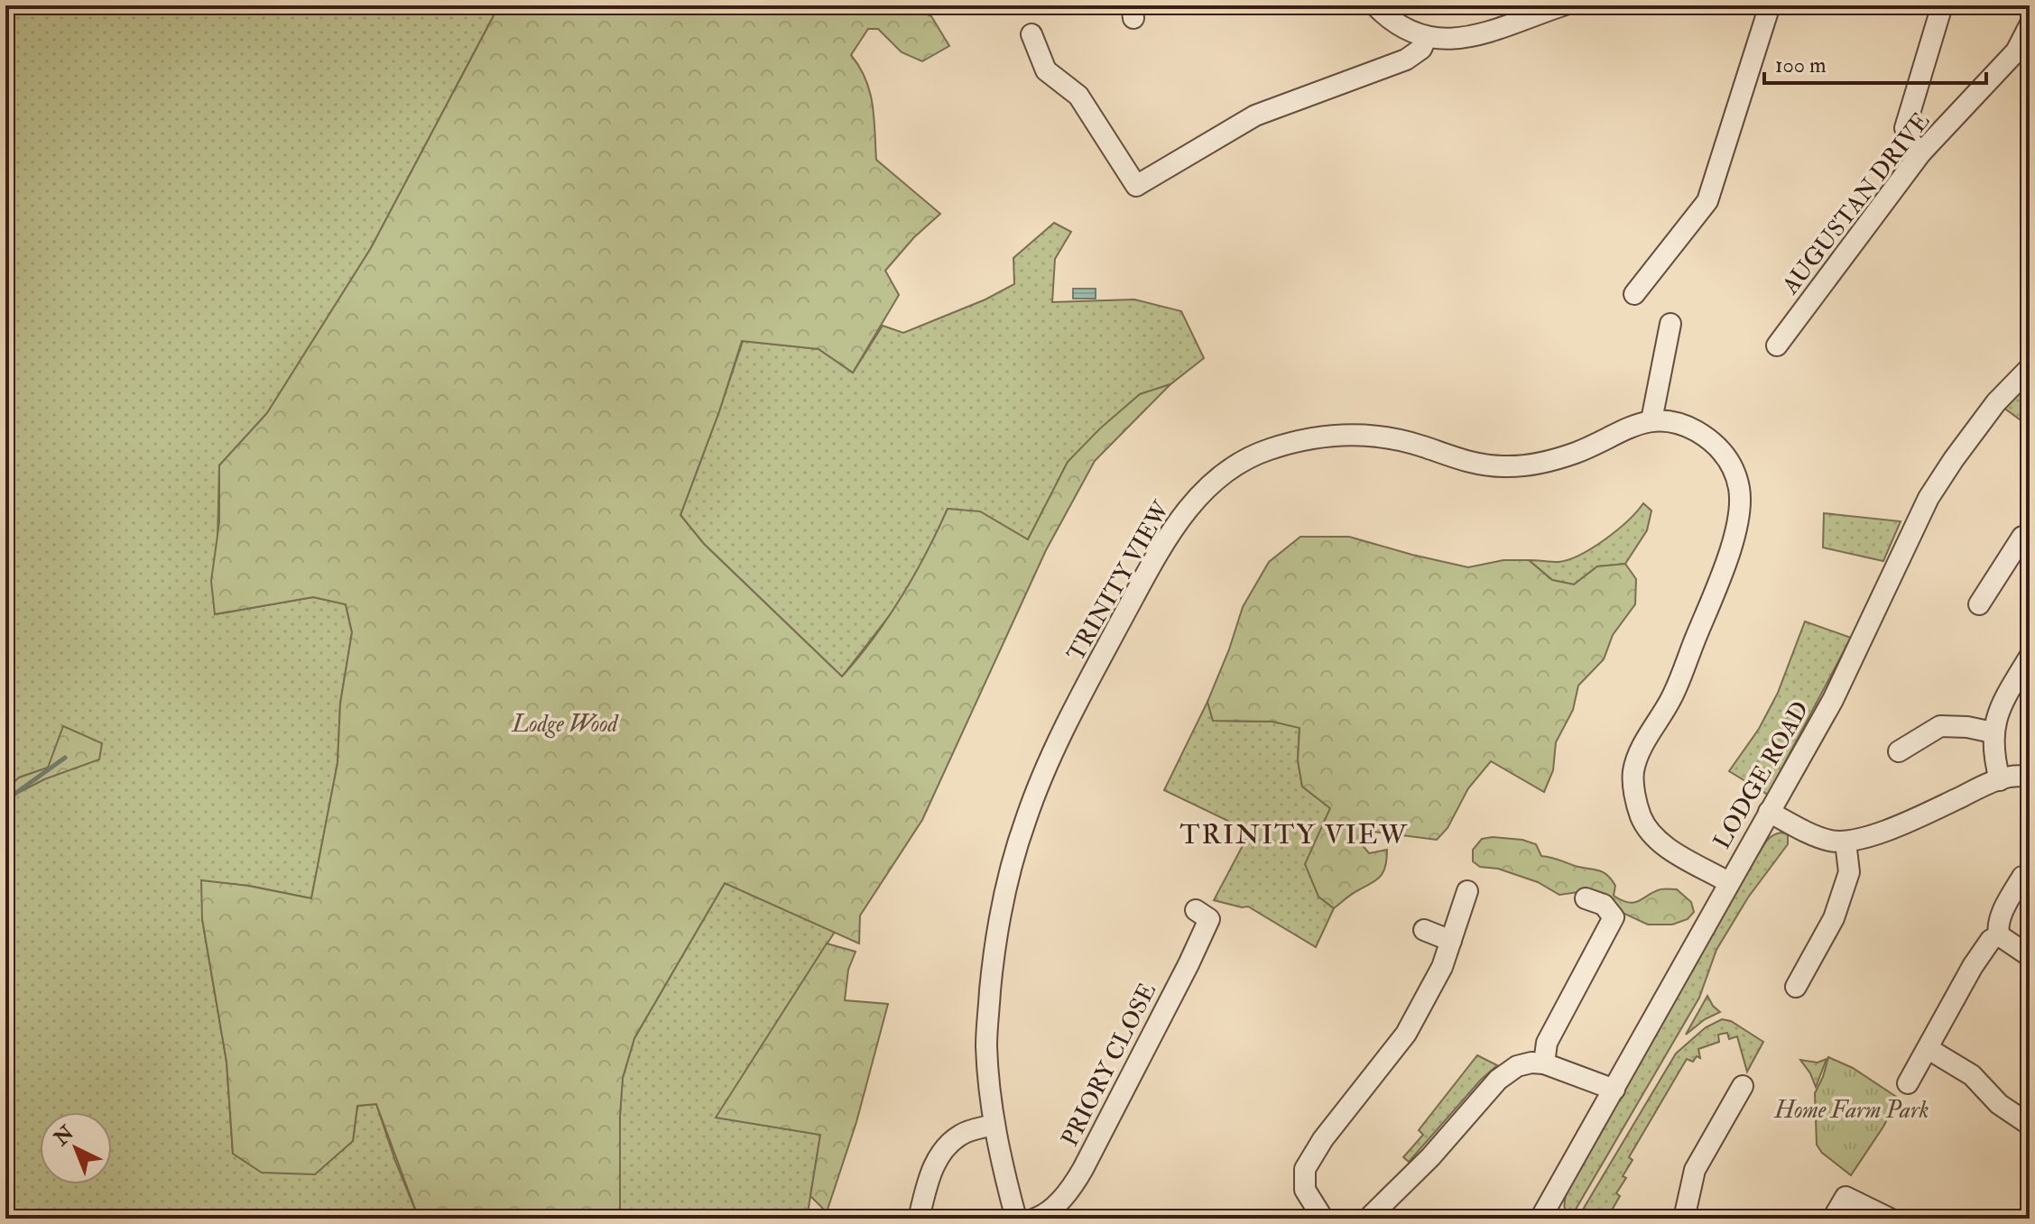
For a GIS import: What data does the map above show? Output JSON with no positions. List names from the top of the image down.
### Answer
{
  "streets": {
    "street": [
      "AUGUSTAN DRIVE",
      "TRINITY VIEW",
      "LODGE ROAD",
      "PRIORY CLOSE"
    ]
  },
  "districts": ["TRINITY VIEW"],
  "parks": ["Lodge Wood", "Home Farm Park"],
  "scale_bar": "100 m",
  "north": "top left"
}
